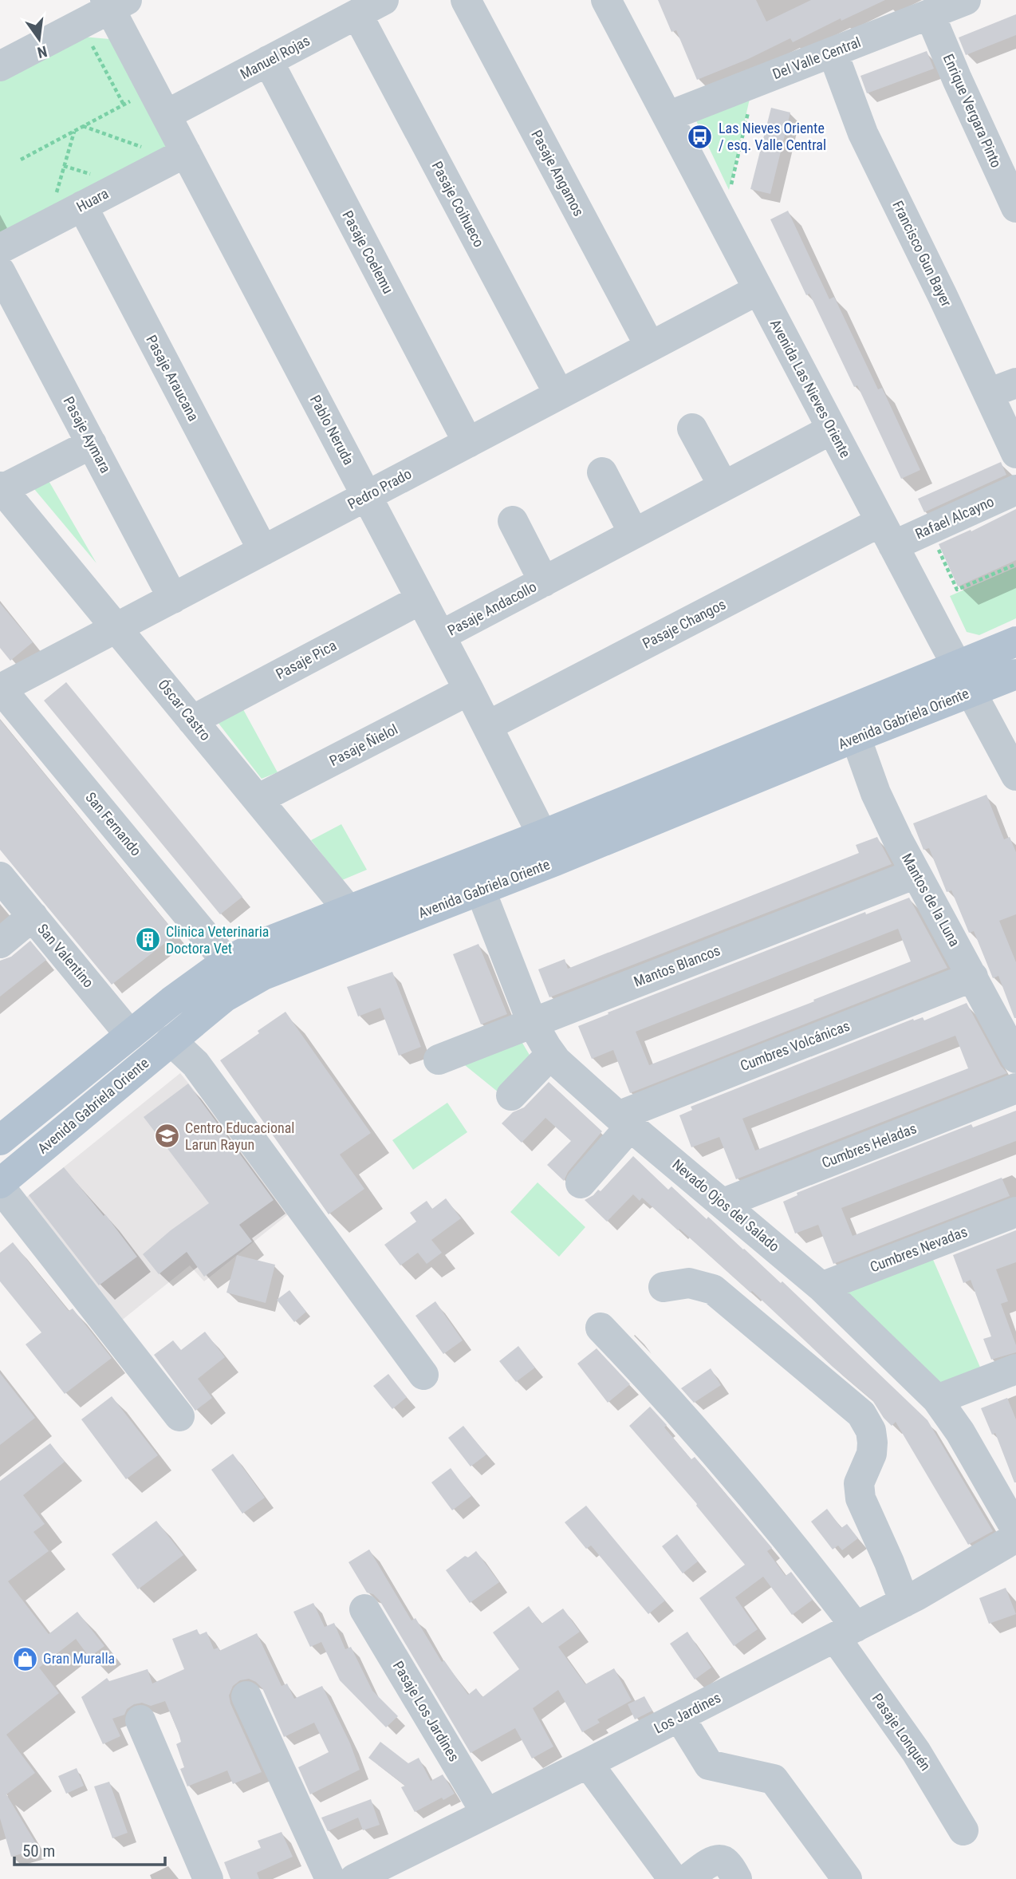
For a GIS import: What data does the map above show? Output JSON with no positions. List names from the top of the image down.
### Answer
{
  "streets": {
    "main road": ["Avenida Gabriela Oriente"],
    "street": [
      "Manuel Rojas",
      "Del Valle Central",
      "Enrique Vergara Pinto",
      "Pasaje Angamos",
      "Huara",
      "Pasaje Coihueco",
      "Pasaje Coelemu",
      "Francisco Gun Bayer",
      "Pasaje Araucana",
      "Avenida Las Nieves Oriente",
      "Pablo Neruda",
      "Pasaje Aymara",
      "Pedro Prado",
      "Rafael Alcayno",
      "Pasaje Andacollo",
      "Pasaje Changos",
      "Pasaje Pica",
      "Óscar Castro",
      "Pasaje Ñielol",
      "San Fernando",
      "Mantos de la Luna",
      "San Valentino",
      "Mantos Blancos",
      "Cumbres Volcánicas",
      "Cumbres Heladas",
      "Nevado Ojos del Salado",
      "Cumbres Nevadas",
      "Pasaje Los Jardines",
      "Los Jardines",
      "Pasaje Lonquén"
    ]
  },
  "crossings": [
    ["Manuel Rojas", "Pasaje Coihueco"],
    ["Manuel Rojas", "Pasaje Coelemu"],
    ["Manuel Rojas", "Pablo Neruda"],
    ["Del Valle Central", "Enrique Vergara Pinto"],
    ["Del Valle Central", "Francisco Gun Bayer"],
    ["Del Valle Central", "Avenida Las Nieves Oriente"],
    ["Pasaje Angamos", "Pedro Prado"],
    ["Huara", "Pasaje Araucana"],
    ["Huara", "Pablo Neruda"],
    ["Pasaje Coihueco", "Pedro Prado"],
    ["Pasaje Coelemu", "Pedro Prado"],
    ["Pasaje Araucana", "Pedro Prado"],
    ["Avenida Las Nieves Oriente", "Pedro Prado"],
    ["Avenida Las Nieves Oriente", "Rafael Alcayno"],
    ["Avenida Las Nieves Oriente", "Pasaje Andacollo"],
    ["Avenida Las Nieves Oriente", "Pasaje Changos"],
    ["Avenida Las Nieves Oriente", "Avenida Gabriela Oriente"],
    ["Pablo Neruda", "Pedro Prado"],
    ["Pablo Neruda", "Pasaje Andacollo"],
    ["Pablo Neruda", "Pasaje Changos"],
    ["Pablo Neruda", "Pasaje Pica"],
    ["Pablo Neruda", "Avenida Gabriela Oriente"],
    ["Pablo Neruda", "Pasaje Ñielol"],
    ["Pasaje Aymara", "Pedro Prado"],
    ["Pedro Prado", "Óscar Castro"],
    ["Pedro Prado", "San Fernando"],
    ["Rafael Alcayno", "Pasaje Changos"],
    ["Pasaje Pica", "Óscar Castro"],
    ["Óscar Castro", "Avenida Gabriela Oriente"],
    ["Óscar Castro", "Pasaje Ñielol"],
    ["Avenida Gabriela Oriente", "San Fernando"],
    ["Avenida Gabriela Oriente", "Mantos de la Luna"],
    ["Avenida Gabriela Oriente", "San Valentino"],
    ["Avenida Gabriela Oriente", "Nevado Ojos del Salado"],
    ["Mantos de la Luna", "Mantos Blancos"],
    ["Mantos de la Luna", "Cumbres Volcánicas"],
    ["Mantos Blancos", "Nevado Ojos del Salado"],
    ["Cumbres Volcánicas", "Nevado Ojos del Salado"],
    ["Cumbres Heladas", "Nevado Ojos del Salado"],
    ["Nevado Ojos del Salado", "Cumbres Nevadas"],
    ["Pasaje Los Jardines", "Los Jardines"],
    ["Los Jardines", "Pasaje Lonquén"]
  ],
  "places": {
    "bus stop": ["Las Nieves Oriente / esq. Valle Central"],
    "building": ["Clinica Veterinaria Doctora Vet"],
    "school or university": ["Centro Educacional Larun Rayun"],
    "shop": ["Gran Muralla"]
  },
  "scale_bar": "50 m",
  "north": "bottom"
}
